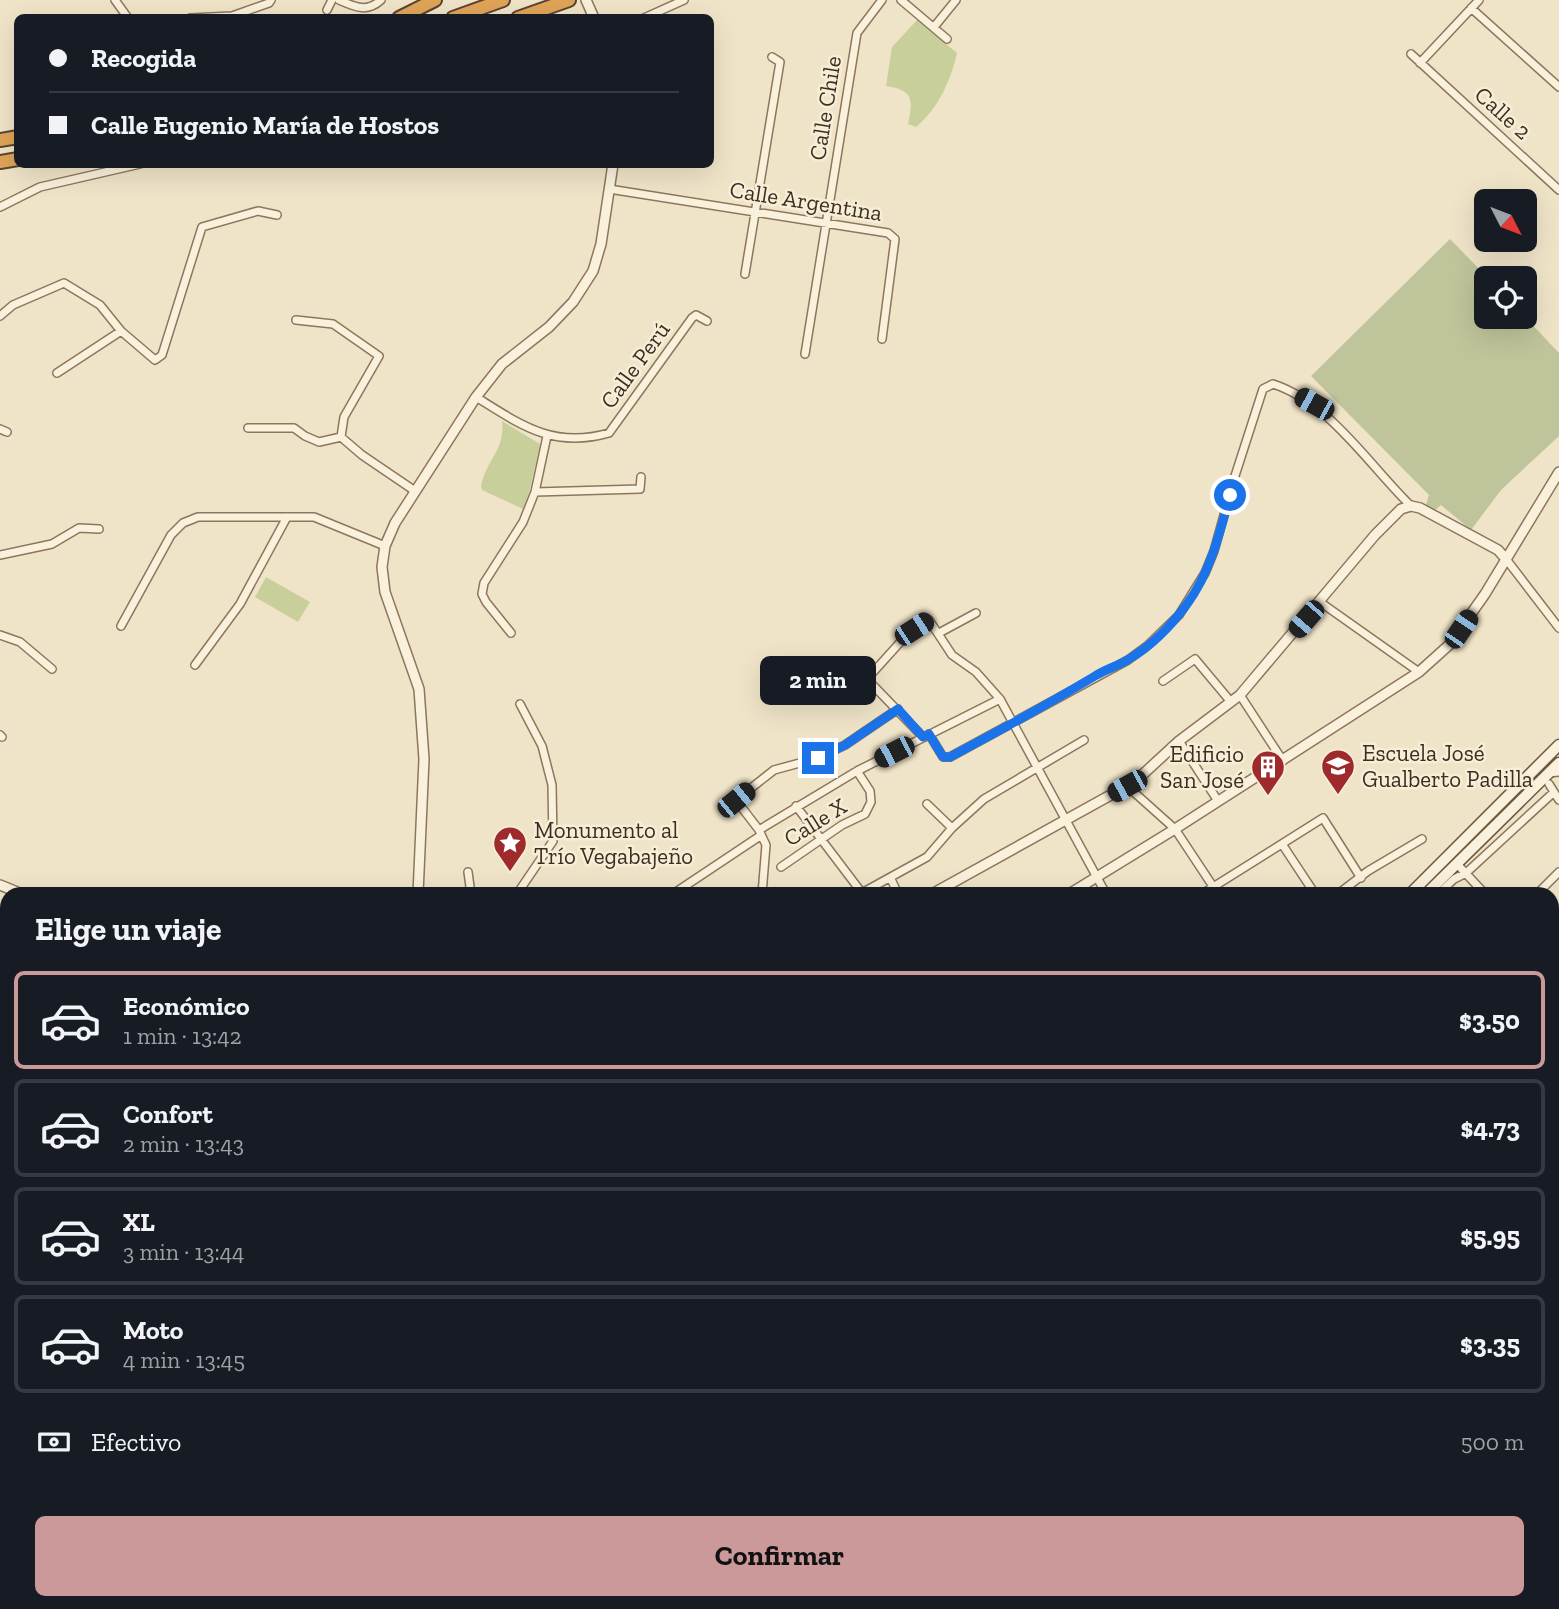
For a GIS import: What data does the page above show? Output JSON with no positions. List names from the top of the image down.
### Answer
{
  "streets": {
    "street": [
      "Calle Chile",
      "Calle 2",
      "Calle Argentina",
      "Calle Perú",
      "Calle X"
    ]
  },
  "crossings": [
    ["Calle Chile", "Calle Argentina"]
  ],
  "places": {
    "school or university": ["Escuela José Gualberto Padilla"],
    "building": ["Edificio San José"],
    "place": ["Monumento al Trío Vegabajeño"]
  },
  "north": "bottom right",
  "page": {
    "banner": ["Recogida", "Calle Eugenio María de Hostos"],
    "bubble": "2 min",
    "heading": "Elige un viaje",
    "list": [
      {
        "name": "Económico",
        "note": "1 min · 13:42",
        "value": "$3.50"
      },
      {
        "name": "Confort",
        "note": "2 min · 13:43",
        "value": "$4.73"
      },
      {
        "name": "XL",
        "note": "3 min · 13:44",
        "value": "$5.95"
      },
      {
        "name": "Moto",
        "note": "4 min · 13:45",
        "value": "$3.35"
      }
    ],
    "pay": ["Efectivo", "500 m"],
    "buttons": "Confirmar"
  }
}
